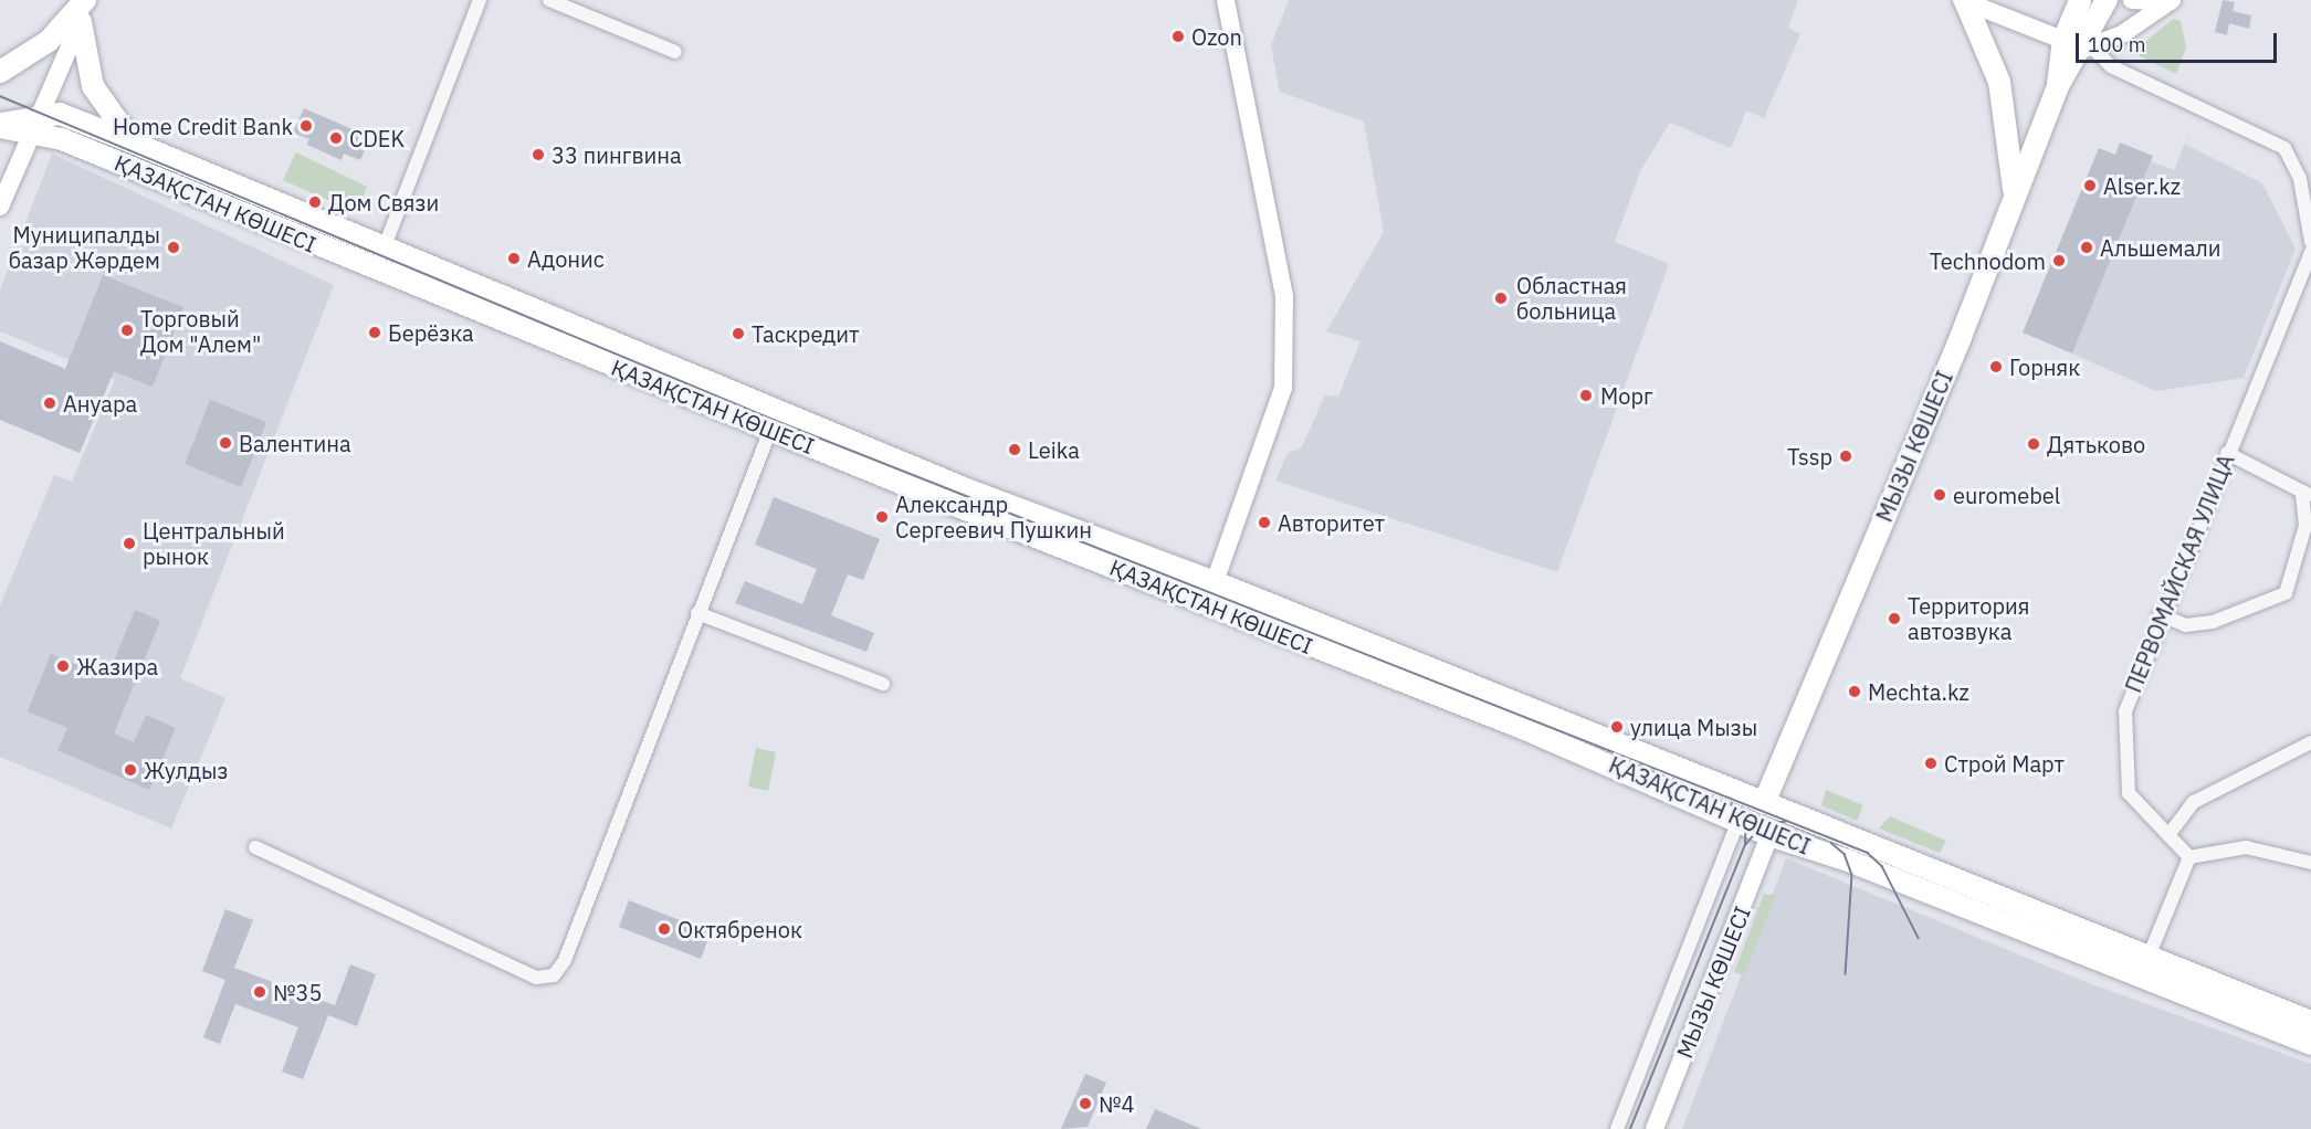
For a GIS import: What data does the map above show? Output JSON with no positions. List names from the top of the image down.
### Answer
{
  "streets": {
    "main road": ["ҚАЗАҚСТАН КӨШЕСІ", "МЫЗЫ КӨШЕСІ"],
    "street": ["ПЕРВОМАЙСКАЯ УЛИЦА"]
  },
  "crossings": [
    ["ҚАЗАҚСТАН КӨШЕСІ", "МЫЗЫ КӨШЕСІ"]
  ],
  "places": [
    "Ozon",
    "Home Credit Bank",
    "CDEK",
    "33 пингвина",
    "Alser.kz",
    "Дом Связи",
    "Муниципалды базар Жәрдем",
    "Альшемали",
    "Адонис",
    "Technodom",
    "Областная больница",
    "Торговый Дом \"Алем\"",
    "Берёзка",
    "Таскредит",
    "Горняк",
    "Морг",
    "Ануара",
    "Валентина",
    "Дятьково",
    "Leika",
    "Tssp",
    "euromebel",
    "Александр Сергеевич Пушкин",
    "Авторитет",
    "Центральный рынок",
    "Территория автозвука",
    "Жазира",
    "Mechta.kz",
    "улица Мызы",
    "Строй Март",
    "Жулдыз",
    "Октябренок",
    "№35",
    "№4"
  ],
  "scale_bar": "100 m"
}
